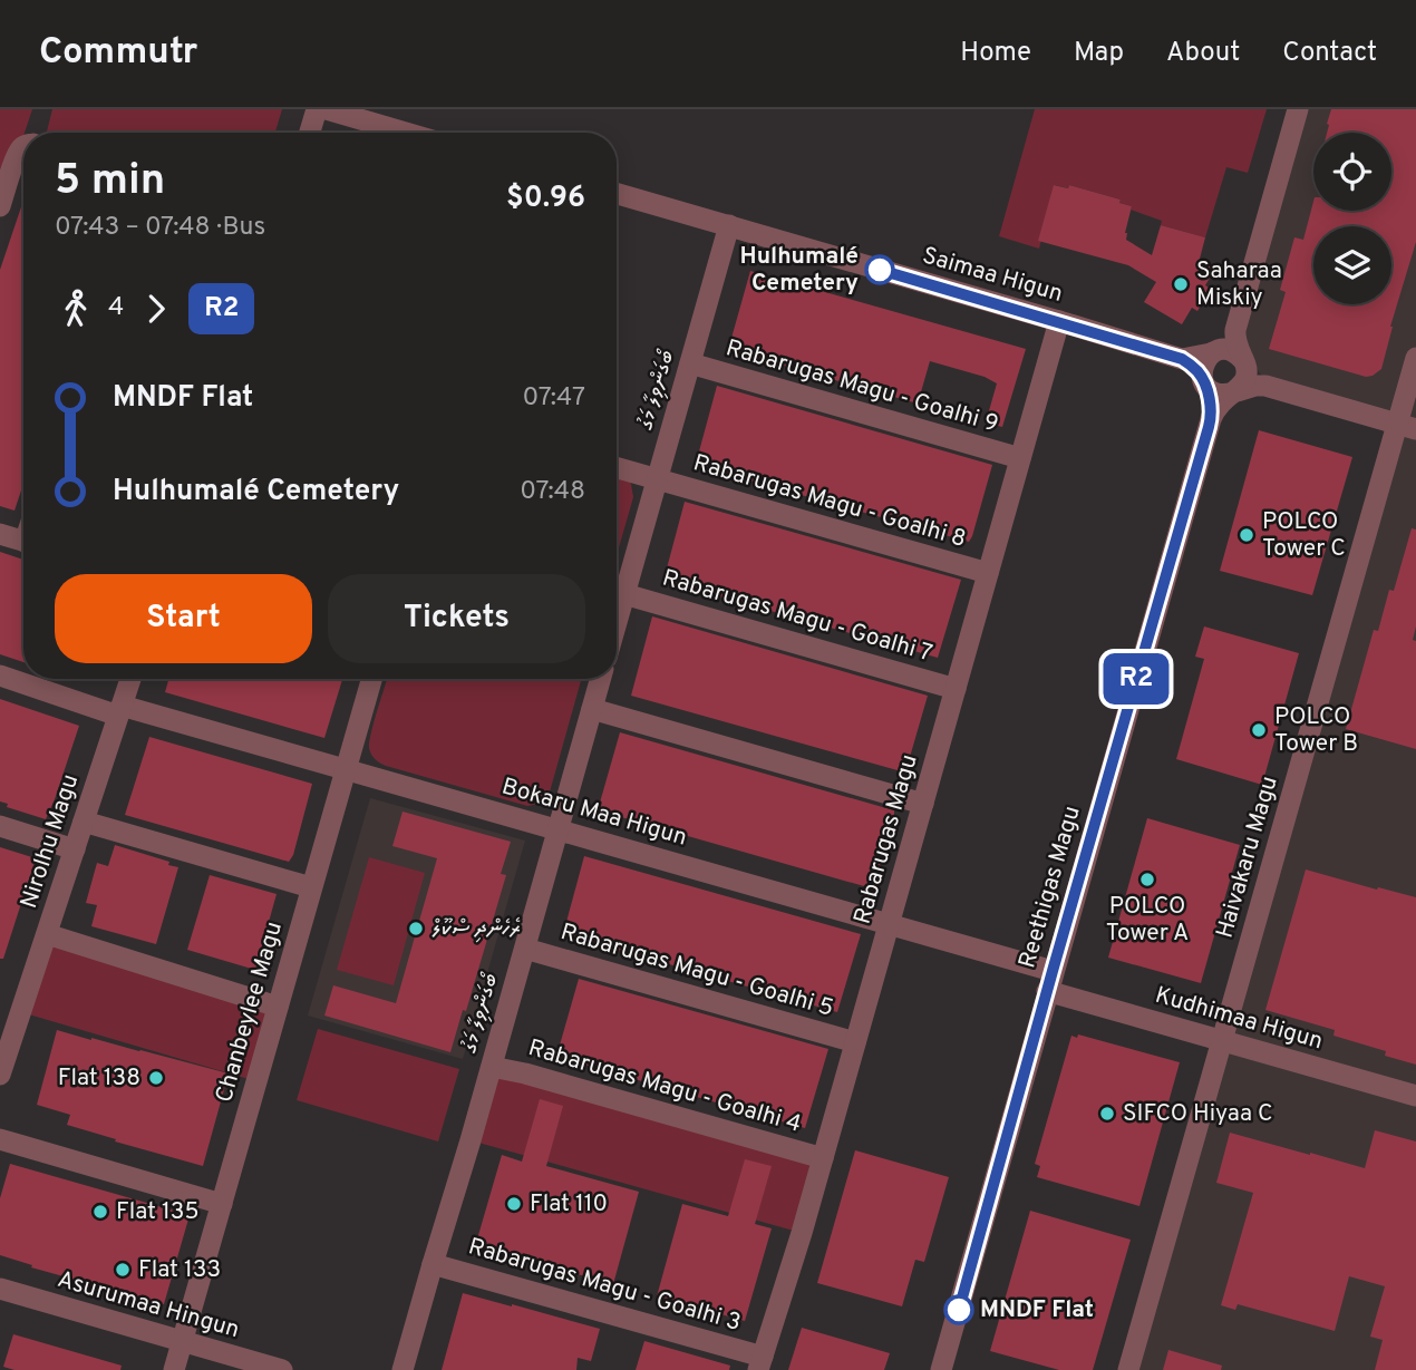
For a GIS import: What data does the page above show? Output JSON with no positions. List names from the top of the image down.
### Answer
{
  "streets": {
    "street": [
      "Saimaa Higun",
      "Rabarugas Magu - Goalhi 9",
      "ބޯގަންވިލާ މަގު",
      "Rabarugas Magu - Goalhi 8",
      "Rabarugas Magu - Goalhi 7",
      "Bokaru Maa Higun",
      "Rabarugas Magu",
      "Nirolhu Magu",
      "Haivakaru Magu",
      "Reethigas Magu",
      "Rabarugas Magu - Goalhi 5",
      "Chanbeylee Magu",
      "Kudhimaa Higun",
      "Rabarugas Magu - Goalhi 4",
      "Rabarugas Magu - Goalhi 3",
      "Asurumaa Hingun"
    ]
  },
  "crossings": [
    ["Saimaa Higun", "ބޯގަންވިލާ މަގު"],
    ["Saimaa Higun", "Rabarugas Magu"],
    ["Saimaa Higun", "Reethigas Magu"],
    ["Rabarugas Magu - Goalhi 9", "ބޯގަންވިލާ މަގު"],
    ["Rabarugas Magu - Goalhi 9", "Rabarugas Magu"],
    ["ބޯގަންވިލާ މަގު", "Rabarugas Magu - Goalhi 8"],
    ["ބޯގަންވިލާ މަގު", "Rabarugas Magu - Goalhi 7"],
    ["ބޯގަންވިލާ މަގު", "Bokaru Maa Higun"],
    ["ބޯގަންވިލާ މަގު", "Rabarugas Magu - Goalhi 5"],
    ["ބޯގަންވިލާ މަގު", "Rabarugas Magu - Goalhi 4"],
    ["ބޯގަންވިލާ މަގު", "Rabarugas Magu - Goalhi 3"],
    ["Rabarugas Magu - Goalhi 8", "Rabarugas Magu"],
    ["Rabarugas Magu - Goalhi 7", "Rabarugas Magu"],
    ["Bokaru Maa Higun", "Rabarugas Magu"],
    ["Bokaru Maa Higun", "Nirolhu Magu"],
    ["Bokaru Maa Higun", "Reethigas Magu"],
    ["Bokaru Maa Higun", "Chanbeylee Magu"],
    ["Bokaru Maa Higun", "Kudhimaa Higun"],
    ["Rabarugas Magu", "Rabarugas Magu - Goalhi 5"],
    ["Rabarugas Magu", "Rabarugas Magu - Goalhi 4"],
    ["Rabarugas Magu", "Rabarugas Magu - Goalhi 3"],
    ["Haivakaru Magu", "Kudhimaa Higun"],
    ["Reethigas Magu", "Kudhimaa Higun"],
    ["Chanbeylee Magu", "Asurumaa Hingun"]
  ],
  "places": [
    "Hulhumalé Cemetery",
    "Saharaa Miskiy",
    "POLCO Tower C",
    "POLCO Tower B",
    "POLCO Tower A",
    "ރެހެންދި ސްކޫލް",
    "Flat 138",
    "SIFCO Hiyaa C",
    "Flat 110",
    "Flat 135",
    "Flat 133",
    "MNDF Flat"
  ],
  "lines": ["bus line R2"],
  "page": {
    "header": "Commutr",
    "nav": [
      "Home",
      "Map",
      "About",
      "Contact"
    ],
    "on_map": "R2",
    "heading": ["5 min", "07:43 – 07:48 · Bus", "$0.96"],
    "legs": ["4", "R2"],
    "list": [
      {
        "name": "MNDF Flat",
        "value": "07:47"
      },
      {
        "name": "Hulhumalé Cemetery",
        "value": "07:48"
      }
    ],
    "buttons": ["Start", "Tickets"]
  }
}
